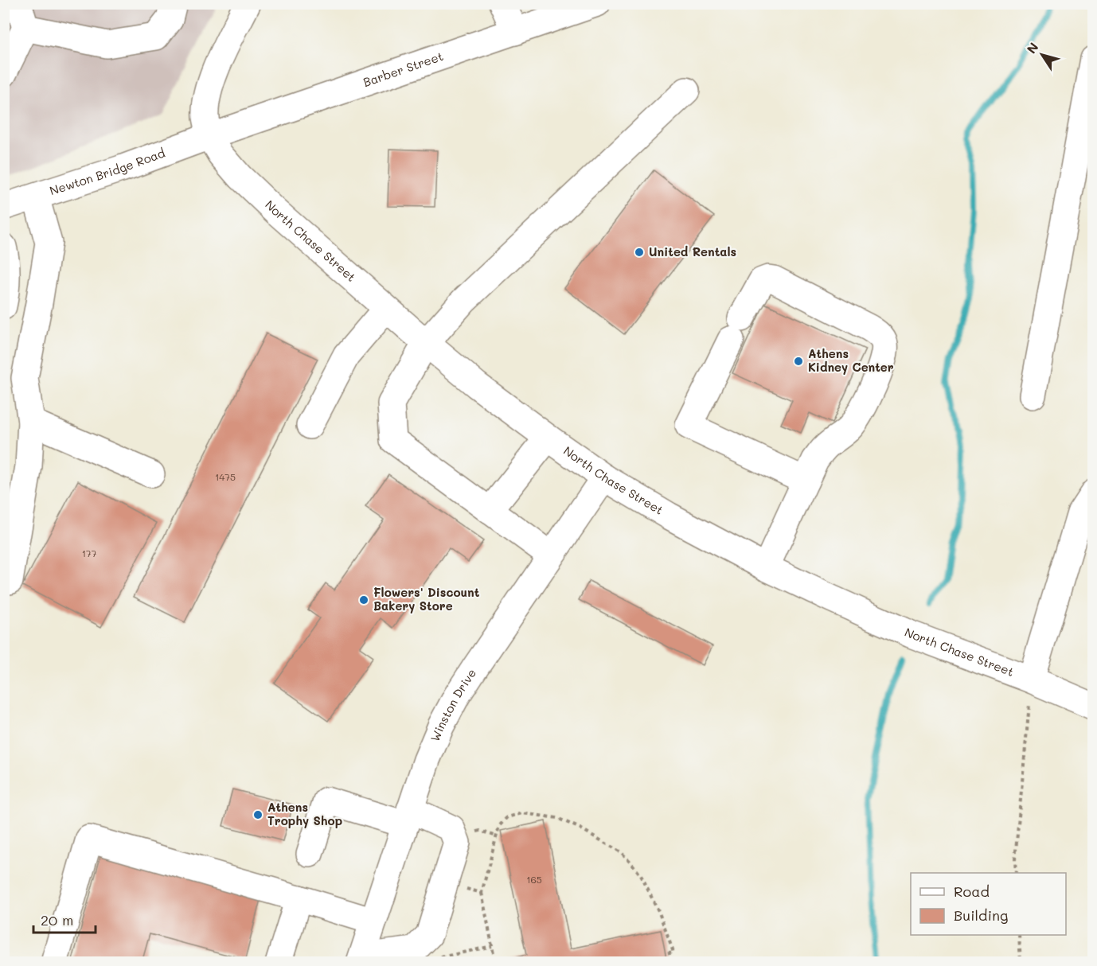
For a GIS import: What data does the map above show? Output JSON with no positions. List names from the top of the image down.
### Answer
{
  "streets": {
    "main road": [
      "Barber Street",
      "Newton Bridge Road",
      "North Chase Street",
      "Winston Drive"
    ]
  },
  "crossings": [
    ["Barber Street", "Newton Bridge Road"],
    ["Barber Street", "North Chase Street"],
    ["Newton Bridge Road", "North Chase Street"],
    ["North Chase Street", "Winston Drive"]
  ],
  "places": [
    "United Rentals",
    "Athens Kidney Center",
    "Flowers' Discount Bakery Store",
    "Athens Trophy Shop"
  ],
  "house_numbers": ["1475", "177", "165"],
  "legend": ["Road", "Building"],
  "scale_bar": "20 m",
  "north": "top left"
}
